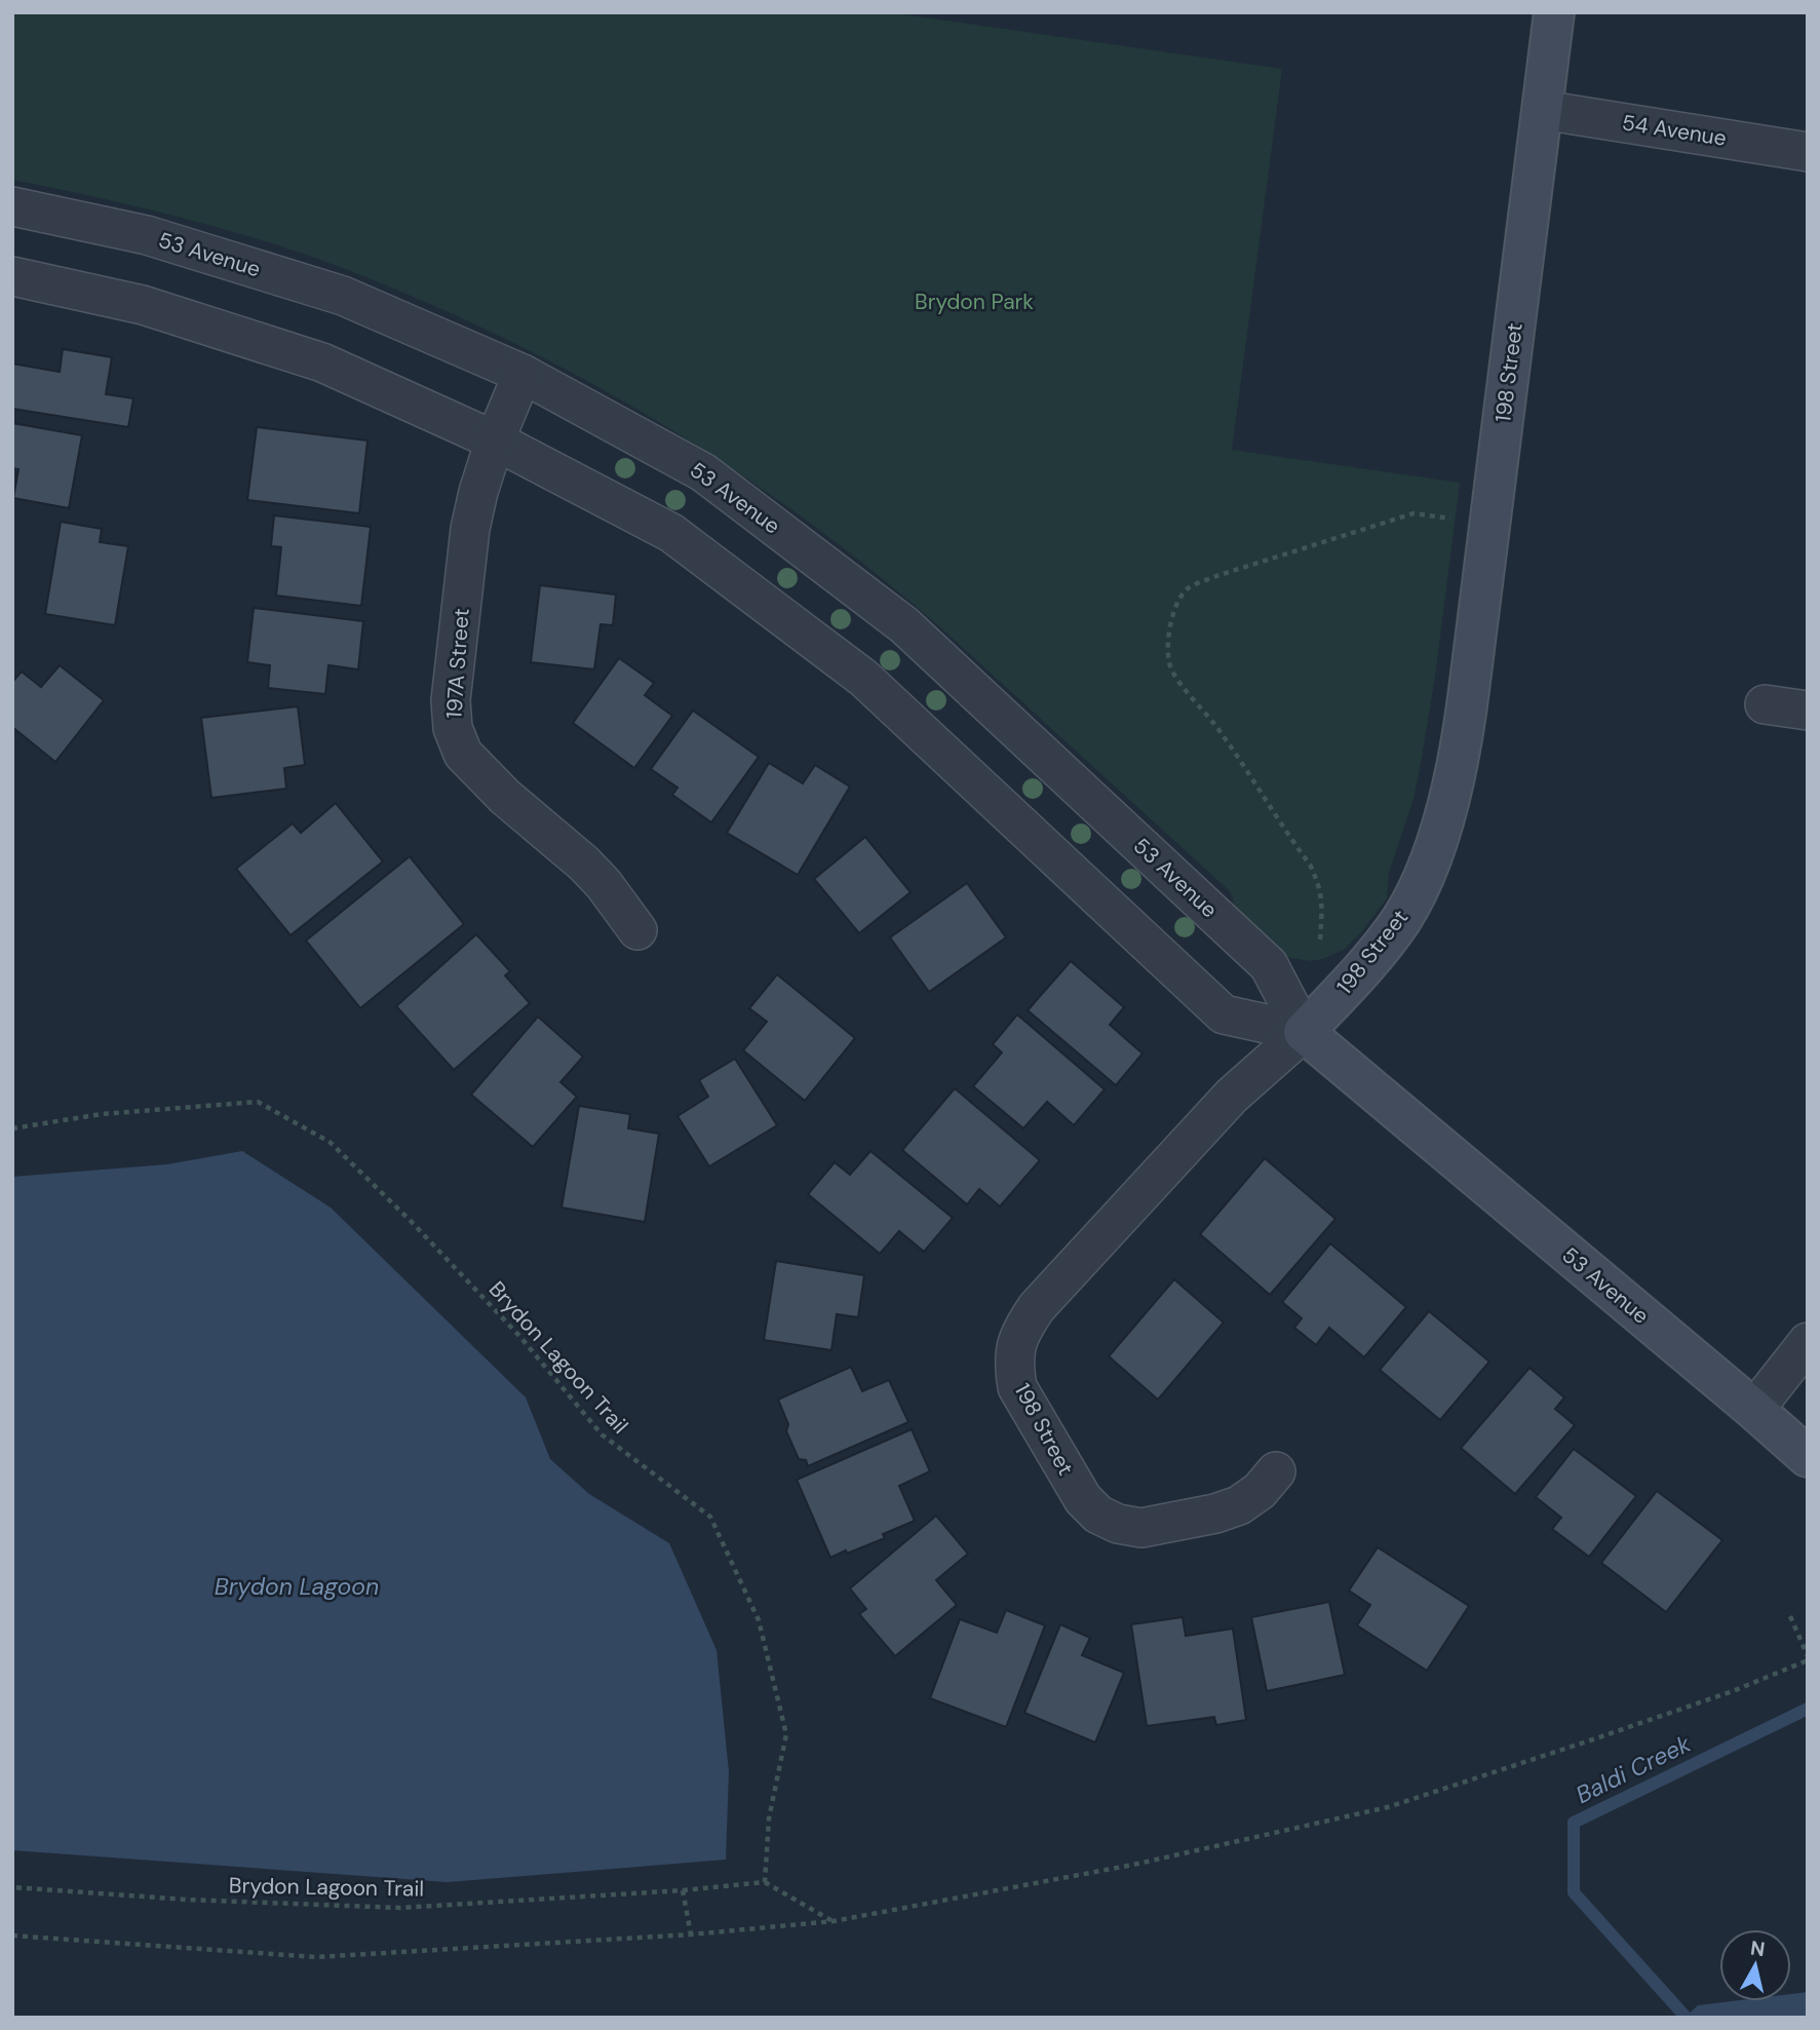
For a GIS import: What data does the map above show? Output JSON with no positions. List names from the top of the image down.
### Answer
{
  "streets": {
    "street": [
      "54 Avenue",
      "53 Avenue",
      "198 Street",
      "197A Street"
    ],
    "path": ["Brydon Lagoon Trail"]
  },
  "crossings": [
    ["54 Avenue", "198 Street"],
    ["53 Avenue", "198 Street"],
    ["53 Avenue", "197A Street"]
  ],
  "water": ["Brydon Lagoon", "Baldi Creek"],
  "parks": ["Brydon Park"],
  "north": "top"
}
